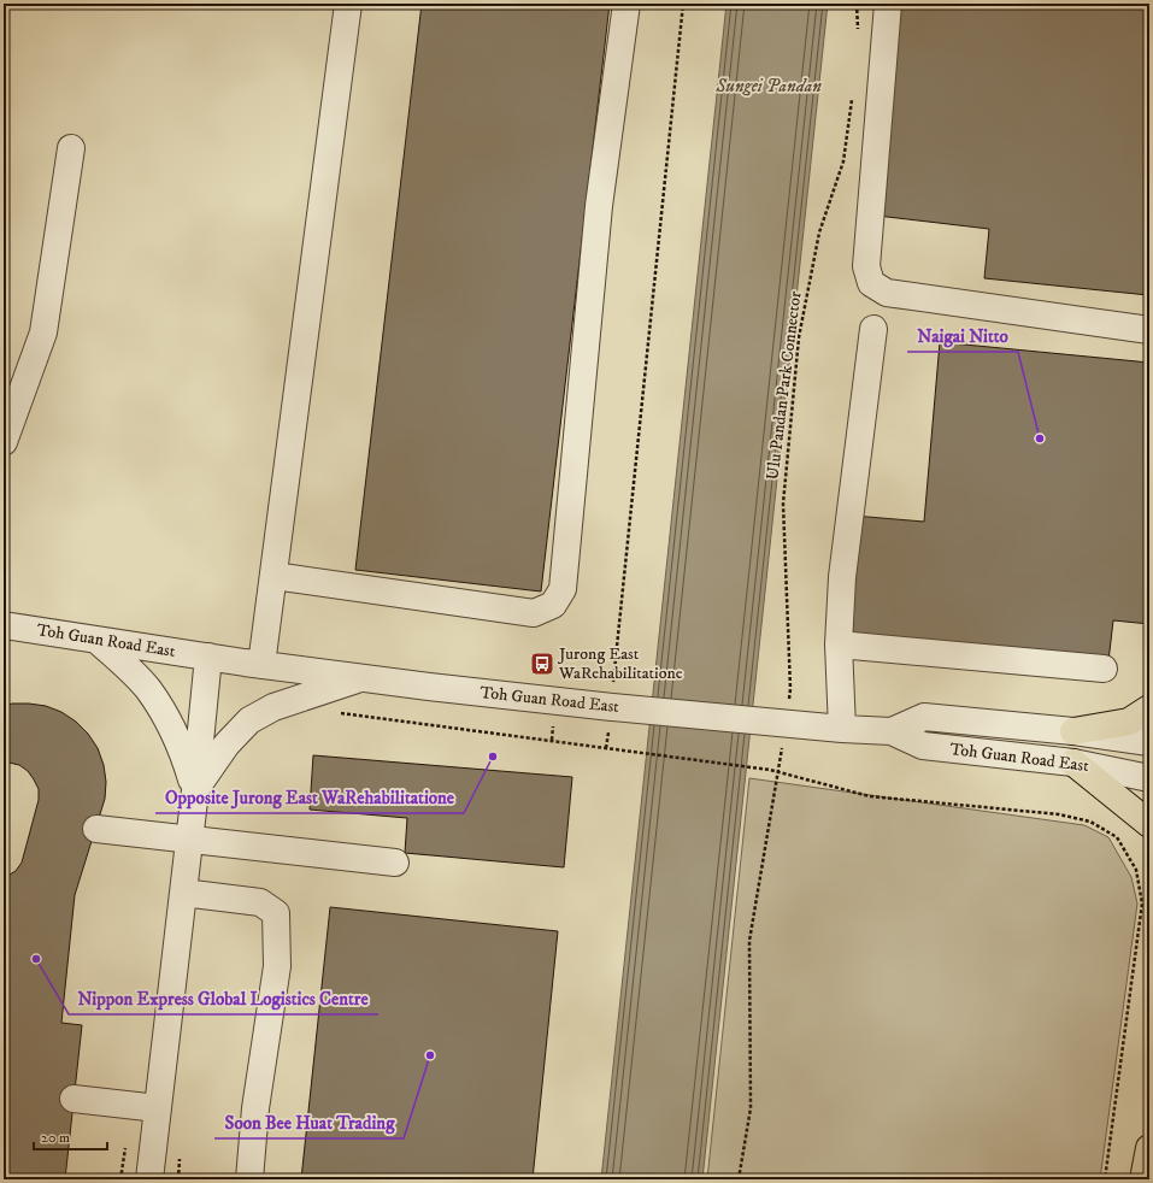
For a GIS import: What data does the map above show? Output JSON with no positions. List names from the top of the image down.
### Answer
{
  "streets": {
    "street": ["Toh Guan Road East"],
    "path": ["Ulu Pandan Park Connector"]
  },
  "water": ["Sungei Pandan"],
  "places": {
    "other": [
      "Naigai Nitto",
      "Opposite Jurong East WaRehabilitatione",
      "Nippon Express Global Logistics Centre",
      "Soon Bee Huat Trading"
    ],
    "bus stop": ["Jurong East WaRehabilitatione"]
  },
  "scale_bar": "20 m"
}
